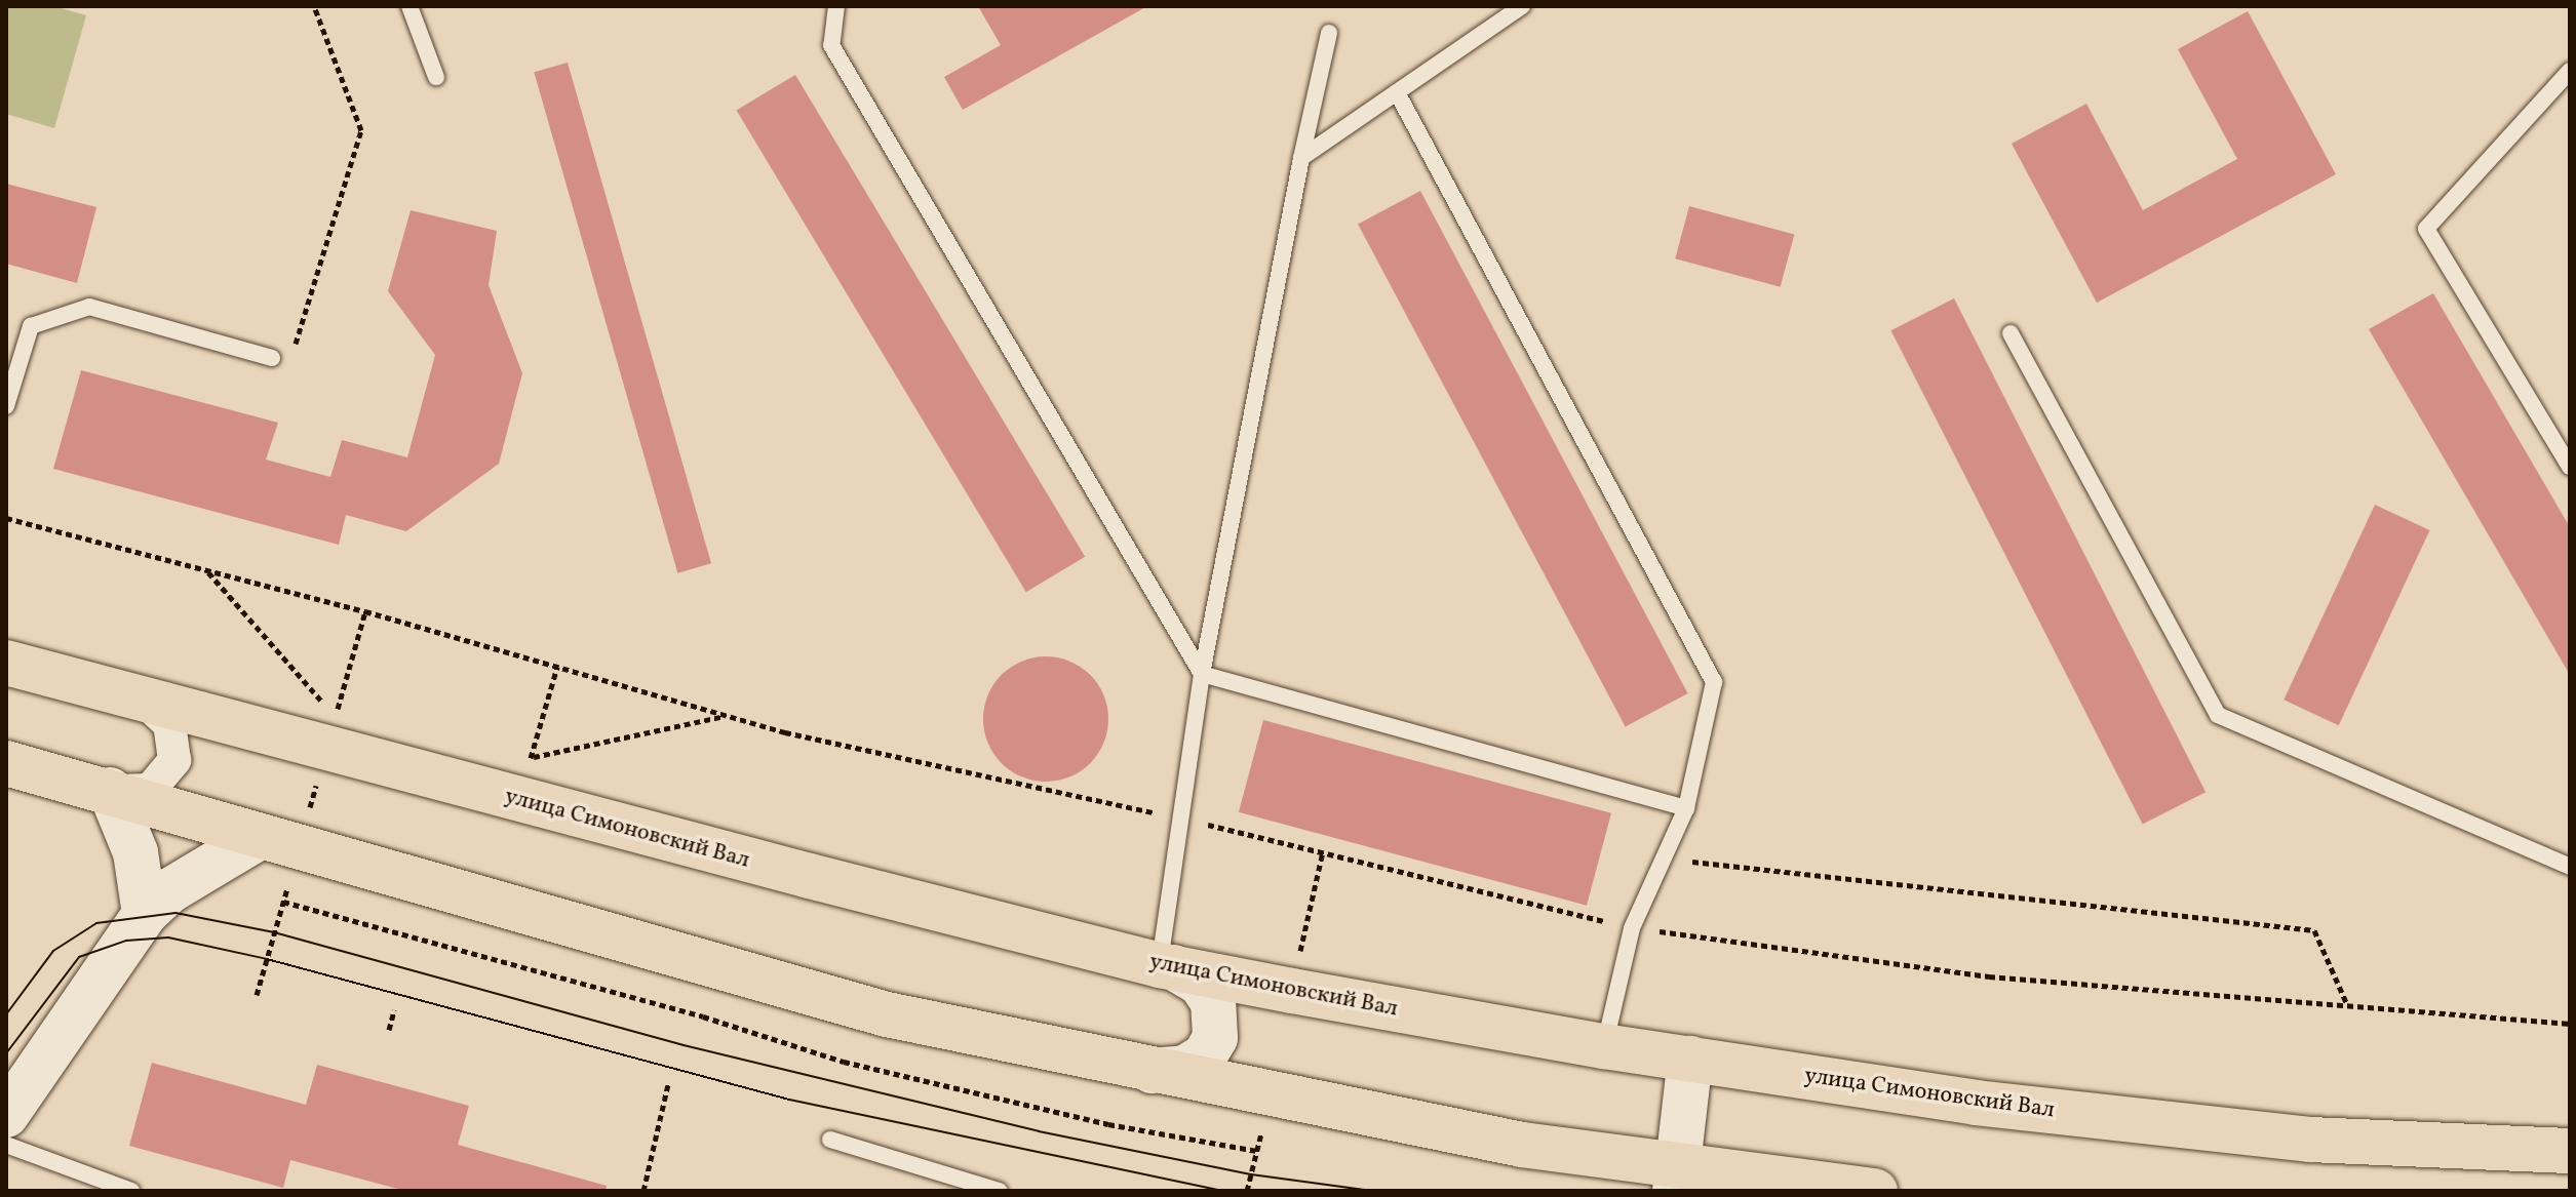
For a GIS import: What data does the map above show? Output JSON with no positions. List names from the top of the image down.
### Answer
{
  "streets": {
    "main road": ["улица Симоновский Вал"]
  }
}
